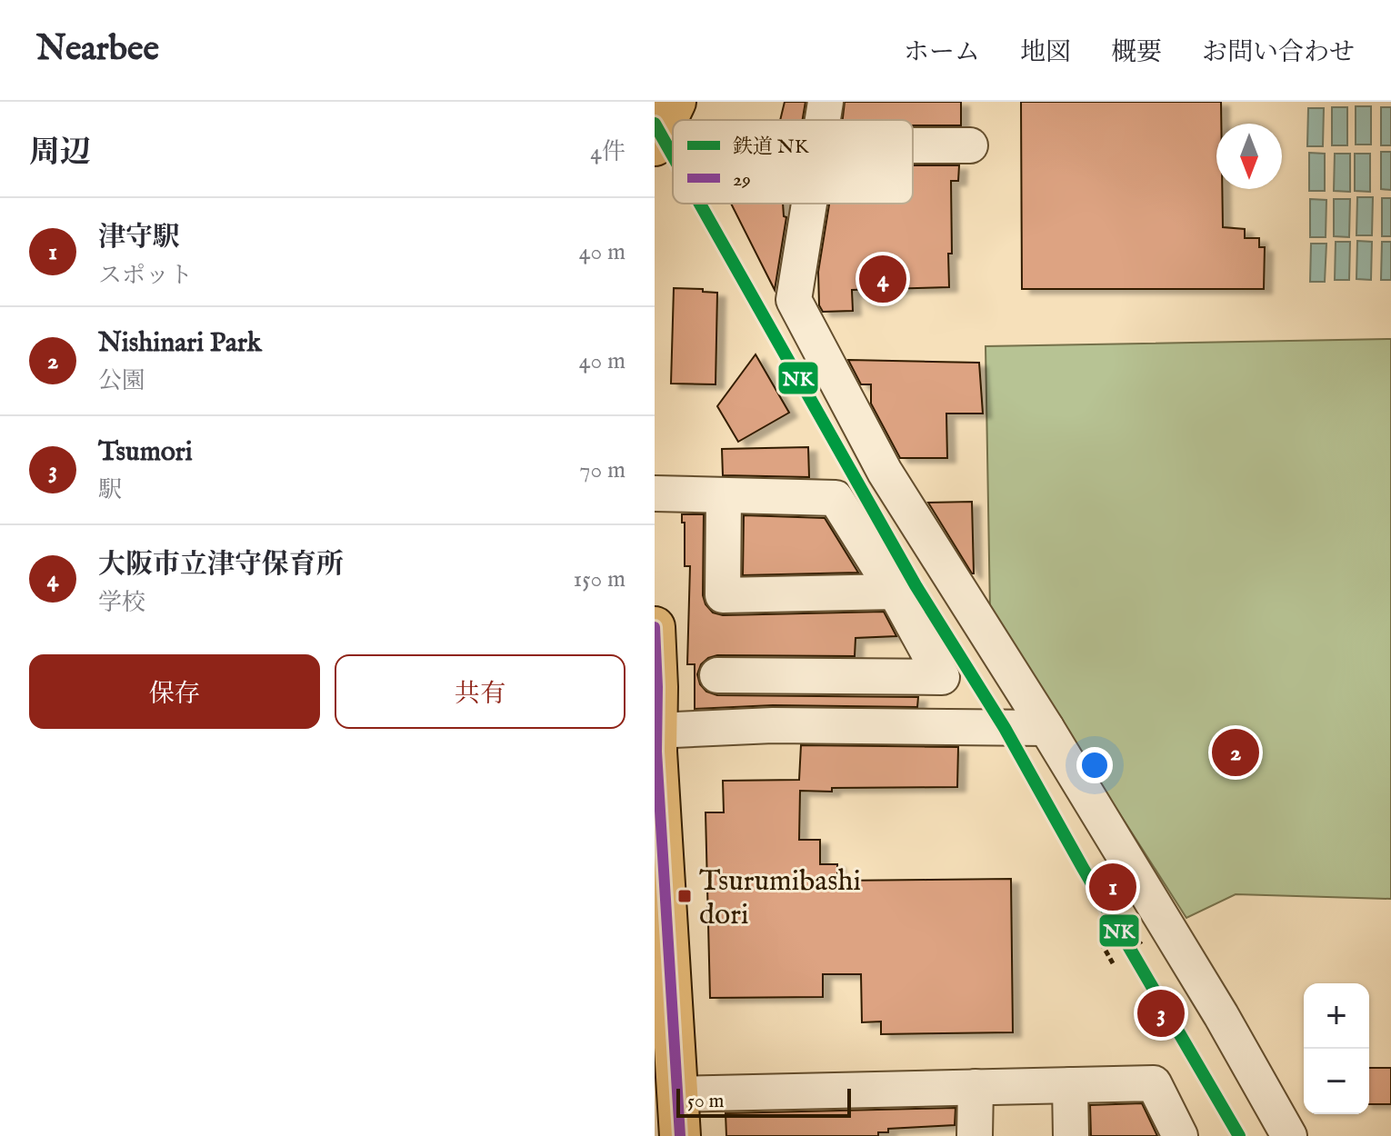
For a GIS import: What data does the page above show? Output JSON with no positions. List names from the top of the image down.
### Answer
{
  "places": {
    "transit": ["Tsurumibashi dori"]
  },
  "lines": ["rail line NK", "transit line 29"],
  "legend": ["鉄道 NK", "29"],
  "scale_bar": "50 m",
  "north": "bottom",
  "page": {
    "header": "Nearbee",
    "nav": [
      "ホーム",
      "地図",
      "概要",
      "お問い合わせ"
    ],
    "heading": ["周辺", "4件"],
    "list": [
      {
        "mark": "1",
        "name": "津守駅",
        "note": "スポット",
        "value": "40 m"
      },
      {
        "mark": "2",
        "name": "Nishinari Park",
        "note": "公園",
        "value": "40 m"
      },
      {
        "mark": "3",
        "name": "Tsumori",
        "note": "駅",
        "value": "70 m"
      },
      {
        "mark": "4",
        "name": "大阪市立津守保育所",
        "note": "学校",
        "value": "150 m"
      }
    ],
    "pins": [
      "4",
      "2",
      "1",
      "3"
    ],
    "buttons": ["保存", "共有"],
    "map_buttons": ["+", "−"],
    "scale": "50 m"
  }
}
